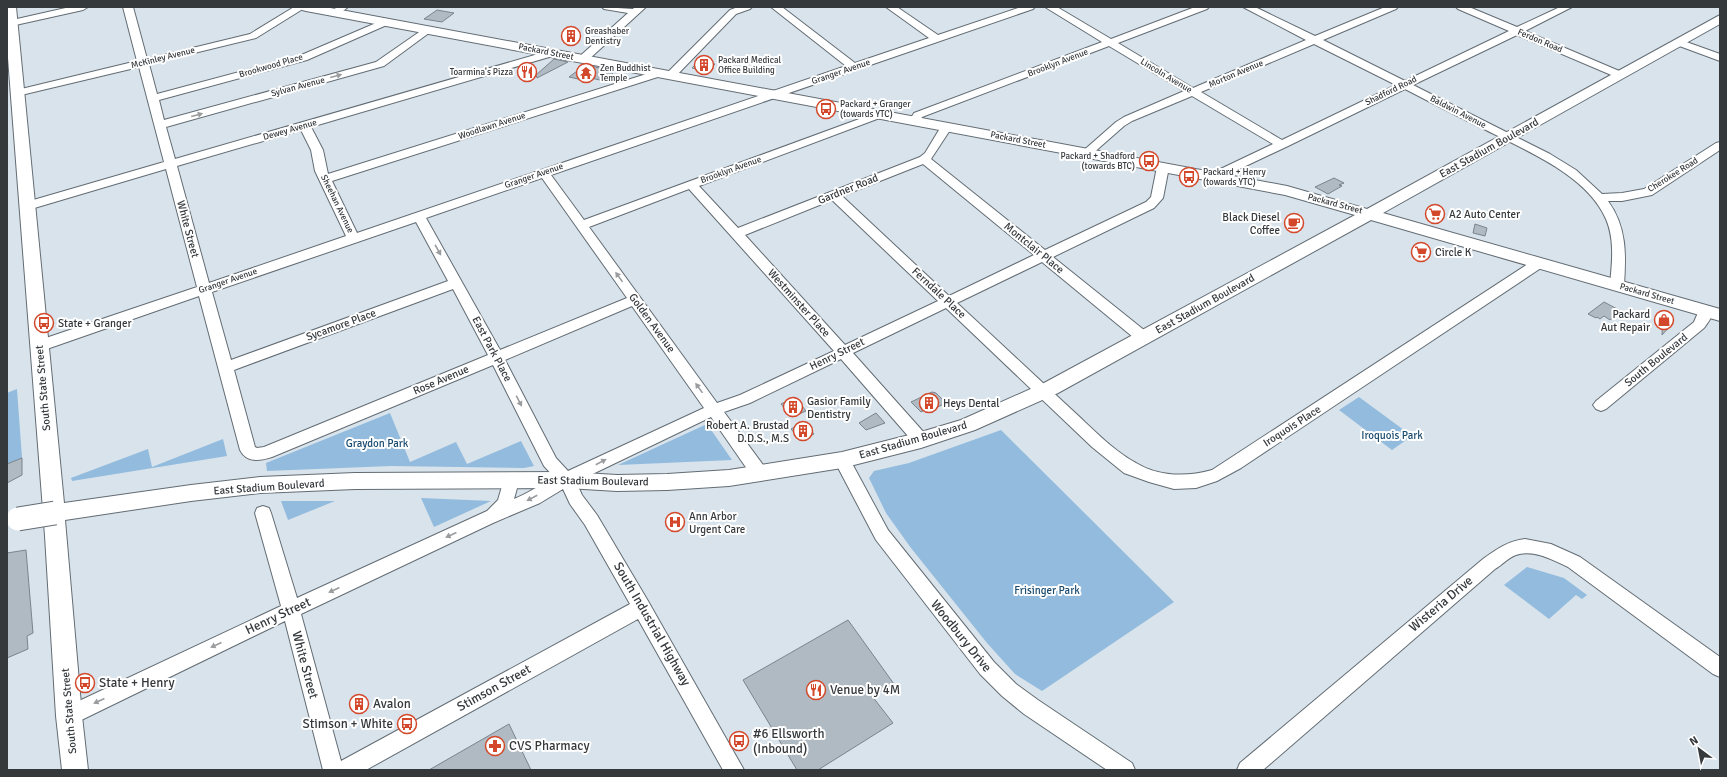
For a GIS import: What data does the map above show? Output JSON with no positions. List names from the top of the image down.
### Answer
{
  "streets": {
    "main road": ["Packard Street", "East Stadium Boulevard", "South State Street"],
    "street": [
      "Ferdon Road",
      "McKinley Avenue",
      "Brooklyn Avenue",
      "Brookwood Place",
      "Granger Avenue",
      "Morton Avenue",
      "Lincoln Avenue",
      "Sylvan Avenue",
      "Shadford Road",
      "Baldwin Avenue",
      "Woodlawn Avenue",
      "Dewey Avenue",
      "Cherokee Road",
      "Gardner Road",
      "Sheehan Avenue",
      "White Street",
      "Montclair Place",
      "Ferndale Place",
      "Westminster Place",
      "Golden Avenue",
      "Sycamore Place",
      "East Park Place",
      "Henry Street",
      "South Boulevard",
      "Rose Avenue",
      "Iroquois Place",
      "Wisteria Drive",
      "South Industrial Highway",
      "Woodbury Drive",
      "Stimson Street"
    ]
  },
  "crossings": [
    ["Ferdon Road", "Shadford Road"],
    ["Ferdon Road", "East Stadium Boulevard"],
    ["Packard Street", "Brooklyn Avenue"],
    ["Packard Street", "Brookwood Place"],
    ["Packard Street", "Granger Avenue"],
    ["Packard Street", "Morton Avenue"],
    ["Packard Street", "Sylvan Avenue"],
    ["Packard Street", "Shadford Road"],
    ["Packard Street", "Baldwin Avenue"],
    ["Packard Street", "Woodlawn Avenue"],
    ["Packard Street", "Dewey Avenue"],
    ["Packard Street", "East Stadium Boulevard"],
    ["Packard Street", "Gardner Road"],
    ["Packard Street", "Henry Street"],
    ["Packard Street", "South Boulevard"],
    ["Packard Street", "Iroquois Place"],
    ["McKinley Avenue", "White Street"],
    ["McKinley Avenue", "South State Street"],
    ["Brooklyn Avenue", "Lincoln Avenue"],
    ["Brooklyn Avenue", "Westminster Place"],
    ["Brooklyn Avenue", "Golden Avenue"],
    ["Brookwood Place", "White Street"],
    ["Granger Avenue", "Sheehan Avenue"],
    ["Granger Avenue", "White Street"],
    ["Granger Avenue", "Golden Avenue"],
    ["Granger Avenue", "East Park Place"],
    ["Granger Avenue", "South State Street"],
    ["Morton Avenue", "Lincoln Avenue"],
    ["Morton Avenue", "Baldwin Avenue"],
    ["Lincoln Avenue", "Shadford Road"],
    ["Sylvan Avenue", "White Street"],
    ["Shadford Road", "Baldwin Avenue"],
    ["Baldwin Avenue", "East Stadium Boulevard"],
    ["Baldwin Avenue", "Cherokee Road"],
    ["Woodlawn Avenue", "Sheehan Avenue"],
    ["Dewey Avenue", "Sheehan Avenue"],
    ["Dewey Avenue", "White Street"],
    ["Dewey Avenue", "South State Street"],
    ["East Stadium Boulevard", "Montclair Place"],
    ["East Stadium Boulevard", "Ferndale Place"],
    ["East Stadium Boulevard", "Westminster Place"],
    ["East Stadium Boulevard", "Golden Avenue"],
    ["East Stadium Boulevard", "East Park Place"],
    ["East Stadium Boulevard", "Henry Street"],
    ["East Stadium Boulevard", "Iroquois Place"],
    ["East Stadium Boulevard", "South Industrial Highway"],
    ["East Stadium Boulevard", "Woodbury Drive"],
    ["Gardner Road", "Montclair Place"],
    ["Gardner Road", "Ferndale Place"],
    ["Gardner Road", "Westminster Place"],
    ["White Street", "Sycamore Place"],
    ["White Street", "Henry Street"],
    ["White Street", "Rose Avenue"],
    ["Montclair Place", "Henry Street"],
    ["Ferndale Place", "Henry Street"],
    ["Ferndale Place", "Iroquois Place"],
    ["Westminster Place", "Henry Street"],
    ["Golden Avenue", "Henry Street"],
    ["Golden Avenue", "Rose Avenue"],
    ["Sycamore Place", "East Park Place"],
    ["East Park Place", "Henry Street"],
    ["East Park Place", "Rose Avenue"],
    ["East Park Place", "South Industrial Highway"],
    ["Henry Street", "South State Street"],
    ["Henry Street", "South Industrial Highway"],
    ["South Industrial Highway", "Stimson Street"]
  ],
  "one_way": ["Sylvan Avenue", "Golden Avenue", "East Park Place"],
  "parks": ["Iroquois Park", "Graydon Park", "Frisinger Park"],
  "places": {
    "building": [
      "Greashaber Dentistry",
      "Packard Medical Office Building",
      "Heys Dental",
      "Gasior Family Dentistry",
      "Robert A. Brustad D.D.S., M.S",
      "Avalon"
    ],
    "restaurant": ["Toarmina's Pizza", "Venue by 4M"],
    "temple": ["Zen Buddhist Temple"],
    "bus stop": [
      "Packard + Granger (towards YTC)",
      "Packard + Shadford (towards BTC)",
      "Packard + Henry (towards YTC)",
      "State + Granger",
      "State + Henry",
      "Stimson + White",
      "#6 Ellsworth (Inbound)"
    ],
    "supermarket": ["A2 Auto Center", "Circle K"],
    "cafe": ["Black Diesel Coffee"],
    "shop": ["Packard Aut Repair"],
    "hospital": ["Ann Arbor Urgent Care"],
    "pharmacy": ["CVS Pharmacy"]
  },
  "north": "top left"
}
